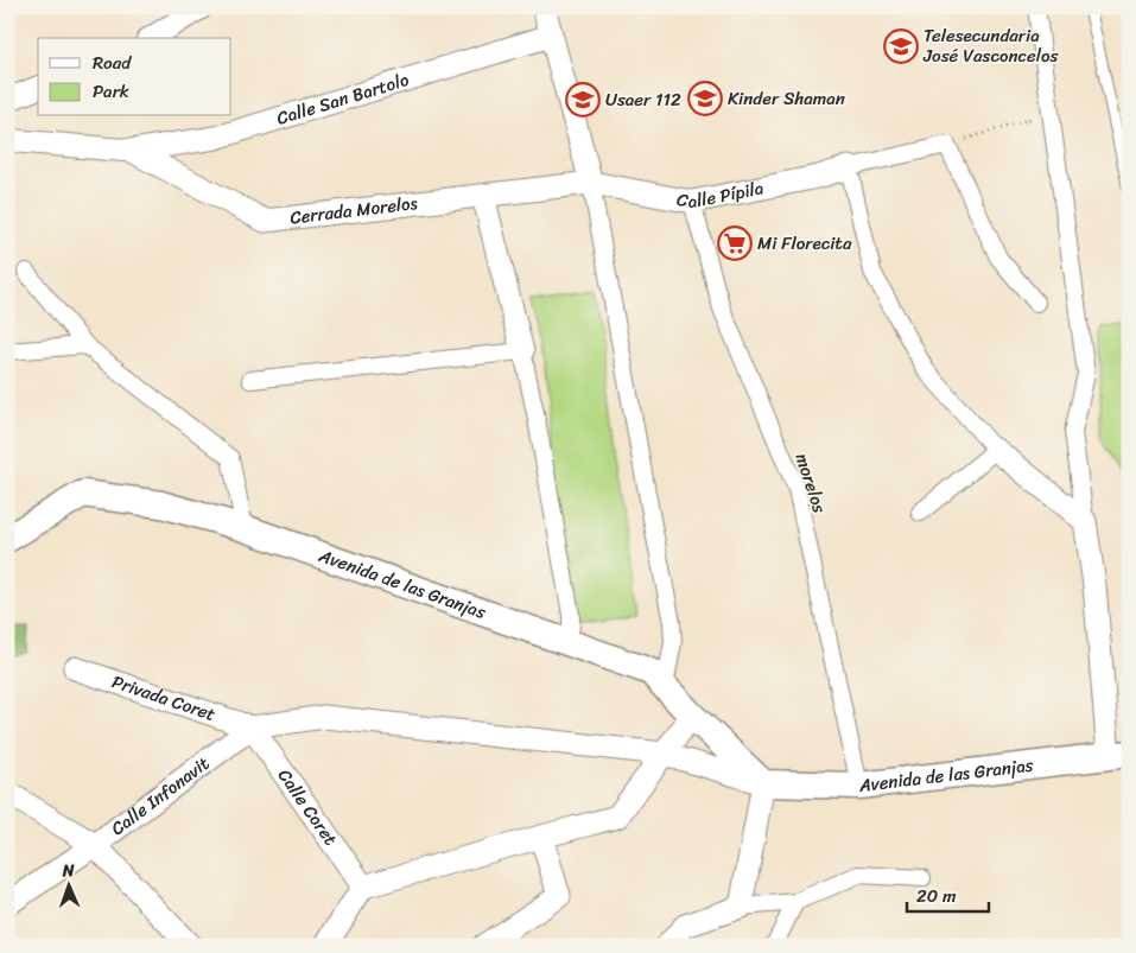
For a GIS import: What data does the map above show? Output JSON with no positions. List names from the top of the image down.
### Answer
{
  "streets": {
    "street": [
      "Calle San Bartolo",
      "Calle Pípila",
      "Cerrada Morelos",
      "morelos",
      "Avenida de las Granjas",
      "Privada Coret",
      "Calle Infonavit",
      "Calle Coret"
    ]
  },
  "crossings": [
    ["Calle San Bartolo", "Cerrada Morelos"],
    ["Calle Pípila", "Cerrada Morelos"],
    ["Calle Pípila", "morelos"],
    ["morelos", "Avenida de las Granjas"],
    ["Avenida de las Granjas", "Privada Coret"],
    ["Avenida de las Granjas", "Calle Infonavit"],
    ["Avenida de las Granjas", "Calle Coret"],
    ["Privada Coret", "Calle Infonavit"],
    ["Privada Coret", "Calle Coret"],
    ["Calle Infonavit", "Calle Coret"]
  ],
  "places": {
    "school or university": ["Telesecundaria José Vasconcelos", "Kinder Shaman", "Usaer 112"],
    "supermarket": ["Mi Florecita"]
  },
  "legend": ["Road", "Park"],
  "scale_bar": "20 m",
  "north": "top"
}
